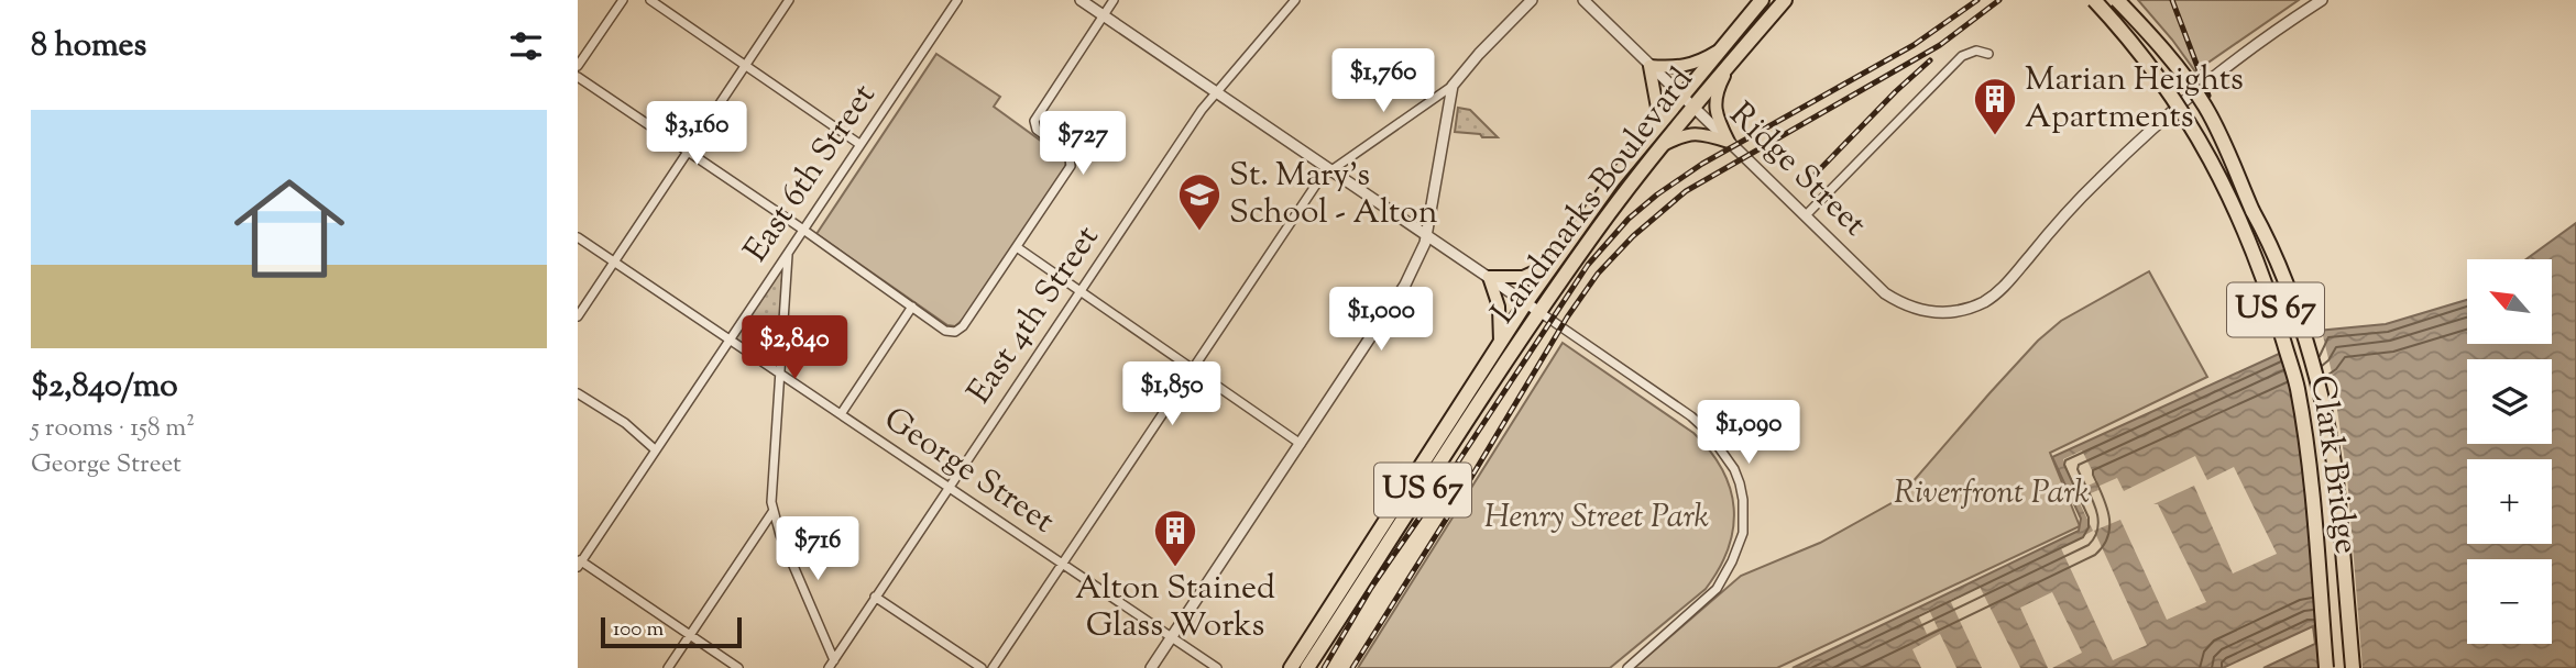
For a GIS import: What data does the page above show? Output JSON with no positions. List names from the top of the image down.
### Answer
{
  "streets": {
    "highway": ["Landmarks Boulevard", "US 67", "Clark Bridge"],
    "street": [
      "Ridge Street",
      "East 6th Street",
      "East 4th Street",
      "George Street"
    ]
  },
  "crossings": [
    ["Ridge Street", "Landmarks Boulevard"],
    ["East 6th Street", "George Street"],
    ["East 4th Street", "George Street"]
  ],
  "parks": ["Riverfront Park", "Henry Street Park"],
  "places": {
    "building": ["Marian Heights Apartments", "Alton Stained Glass Works"],
    "school or university": ["St. Mary's School - Alton"]
  },
  "scale_bar": "100 m",
  "north": "top left",
  "page": {
    "heading": "8 homes",
    "price": [
      "$1,760",
      "$3,160",
      "$727",
      "$1,000",
      "$2,840",
      "$1,850",
      "$1,090",
      "$716"
    ],
    "list": [
      {
        "name": "$2,840/mo",
        "note": "5 rooms · 158 m² · George Street"
      }
    ],
    "map_buttons": ["+", "−"],
    "scale": "100 m"
  }
}
